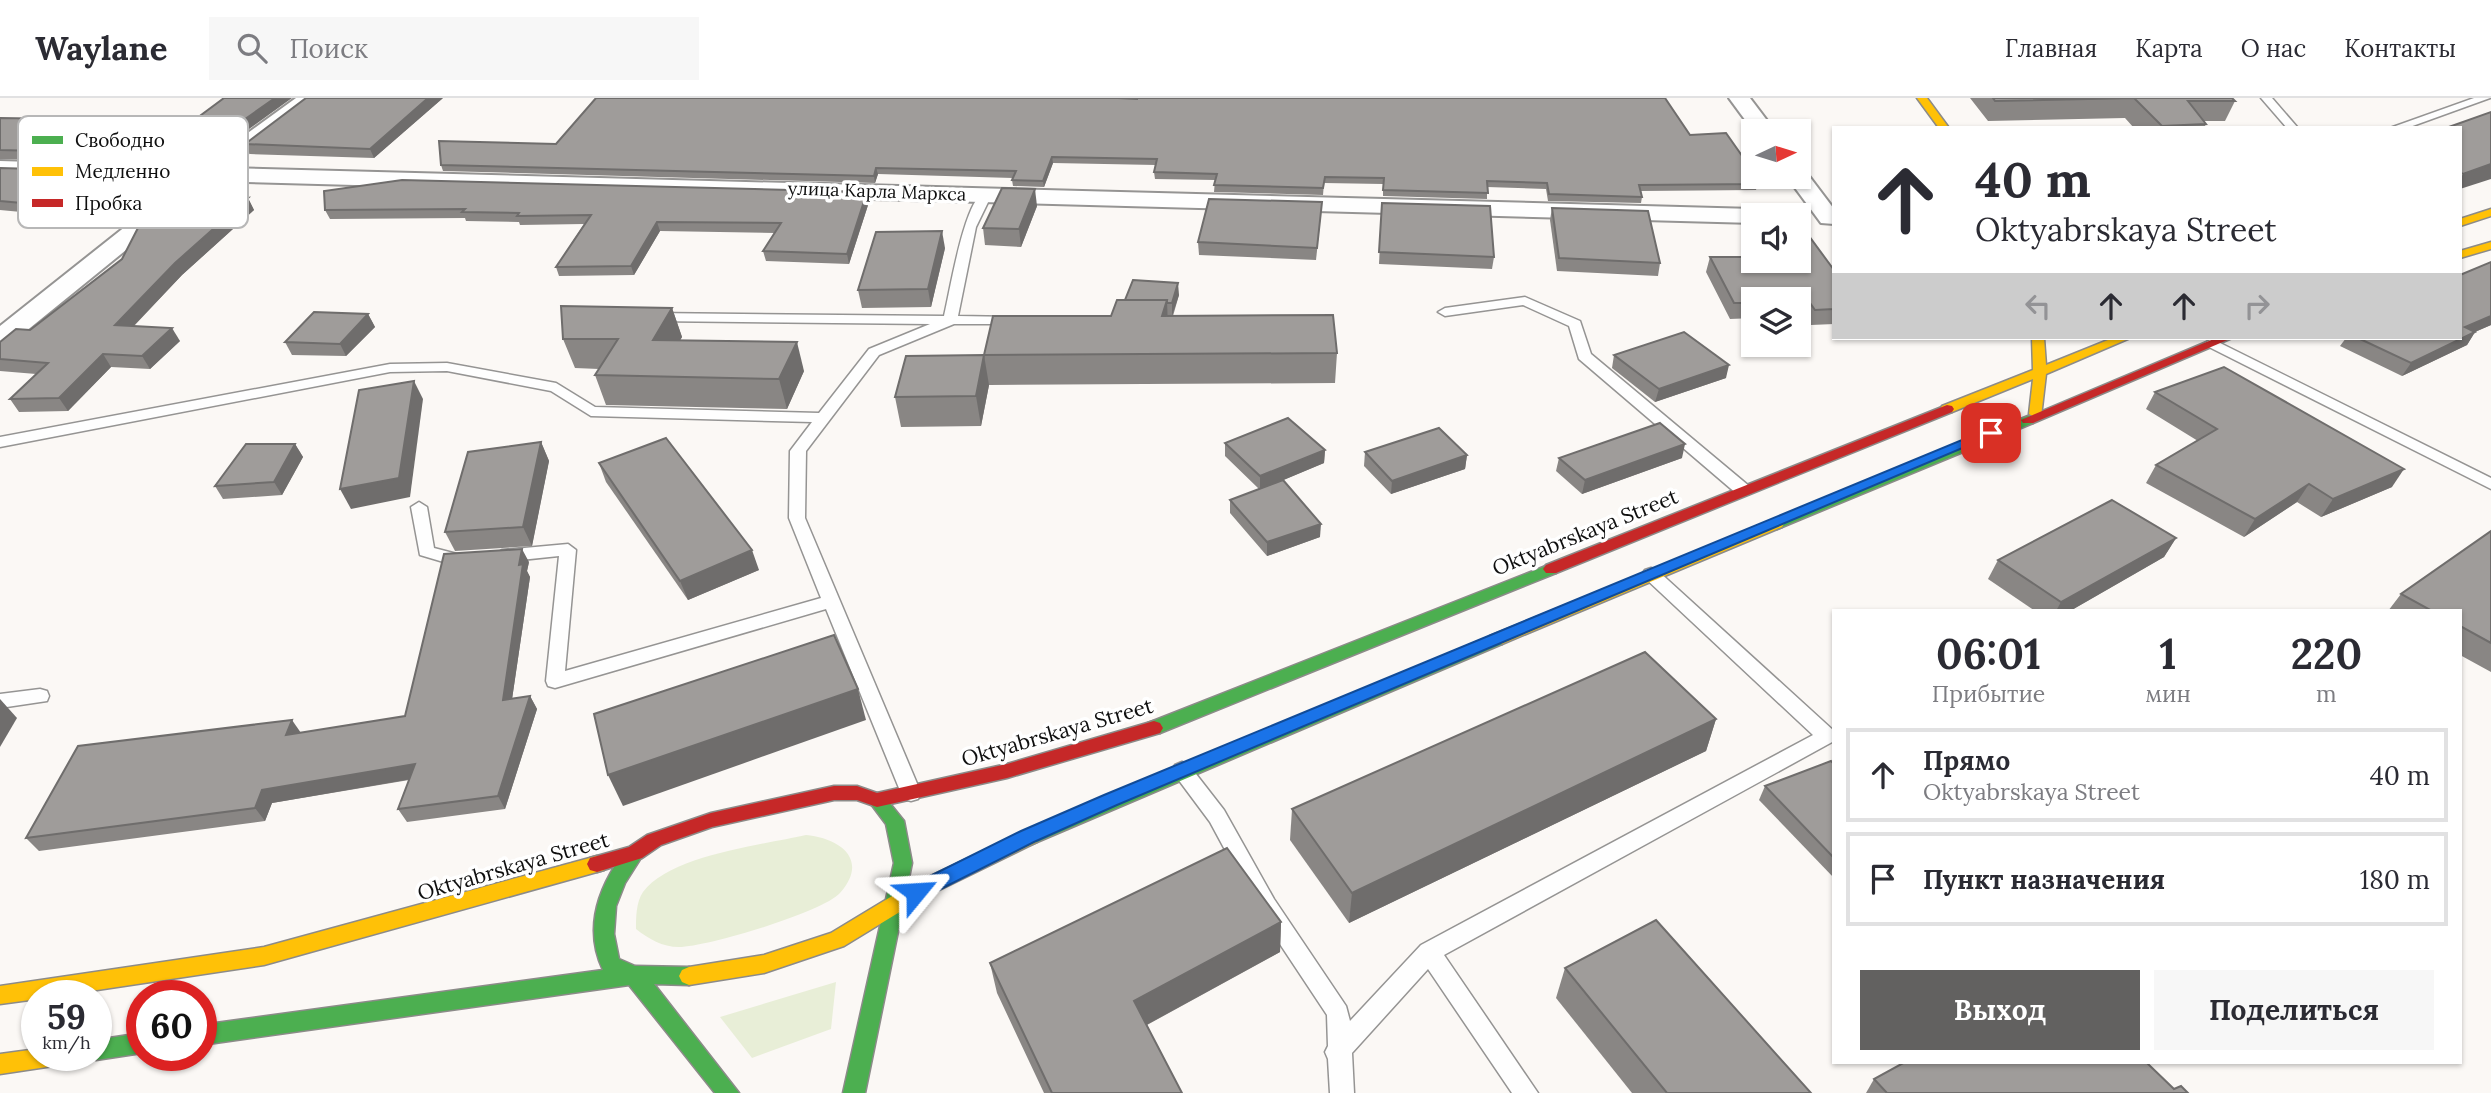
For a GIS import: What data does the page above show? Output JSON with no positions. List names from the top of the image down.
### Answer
{
  "streets": {
    "main road": ["Oktyabrskaya Street"],
    "street": ["улица Карла Маркса"]
  },
  "legend": ["Свободно", "Медленно", "Пробка"],
  "north": "right",
  "page": {
    "header": "Waylane",
    "search": "Поиск",
    "nav": [
      "Главная",
      "Карта",
      "О нас",
      "Контакты"
    ],
    "turn": ["40 m", "Oktyabrskaya Street"],
    "eta": [
      "06:01",
      "Прибытие",
      "1",
      "мин",
      "220",
      "m"
    ],
    "list": [
      {
        "name": "Прямо",
        "note": "Oktyabrskaya Street",
        "value": "40 m"
      },
      {
        "name": "Пункт назначения",
        "value": "180 m"
      }
    ],
    "buttons": ["Выход", "Поделиться"],
    "speed": "59 km/h",
    "limit": "60"
  }
}
